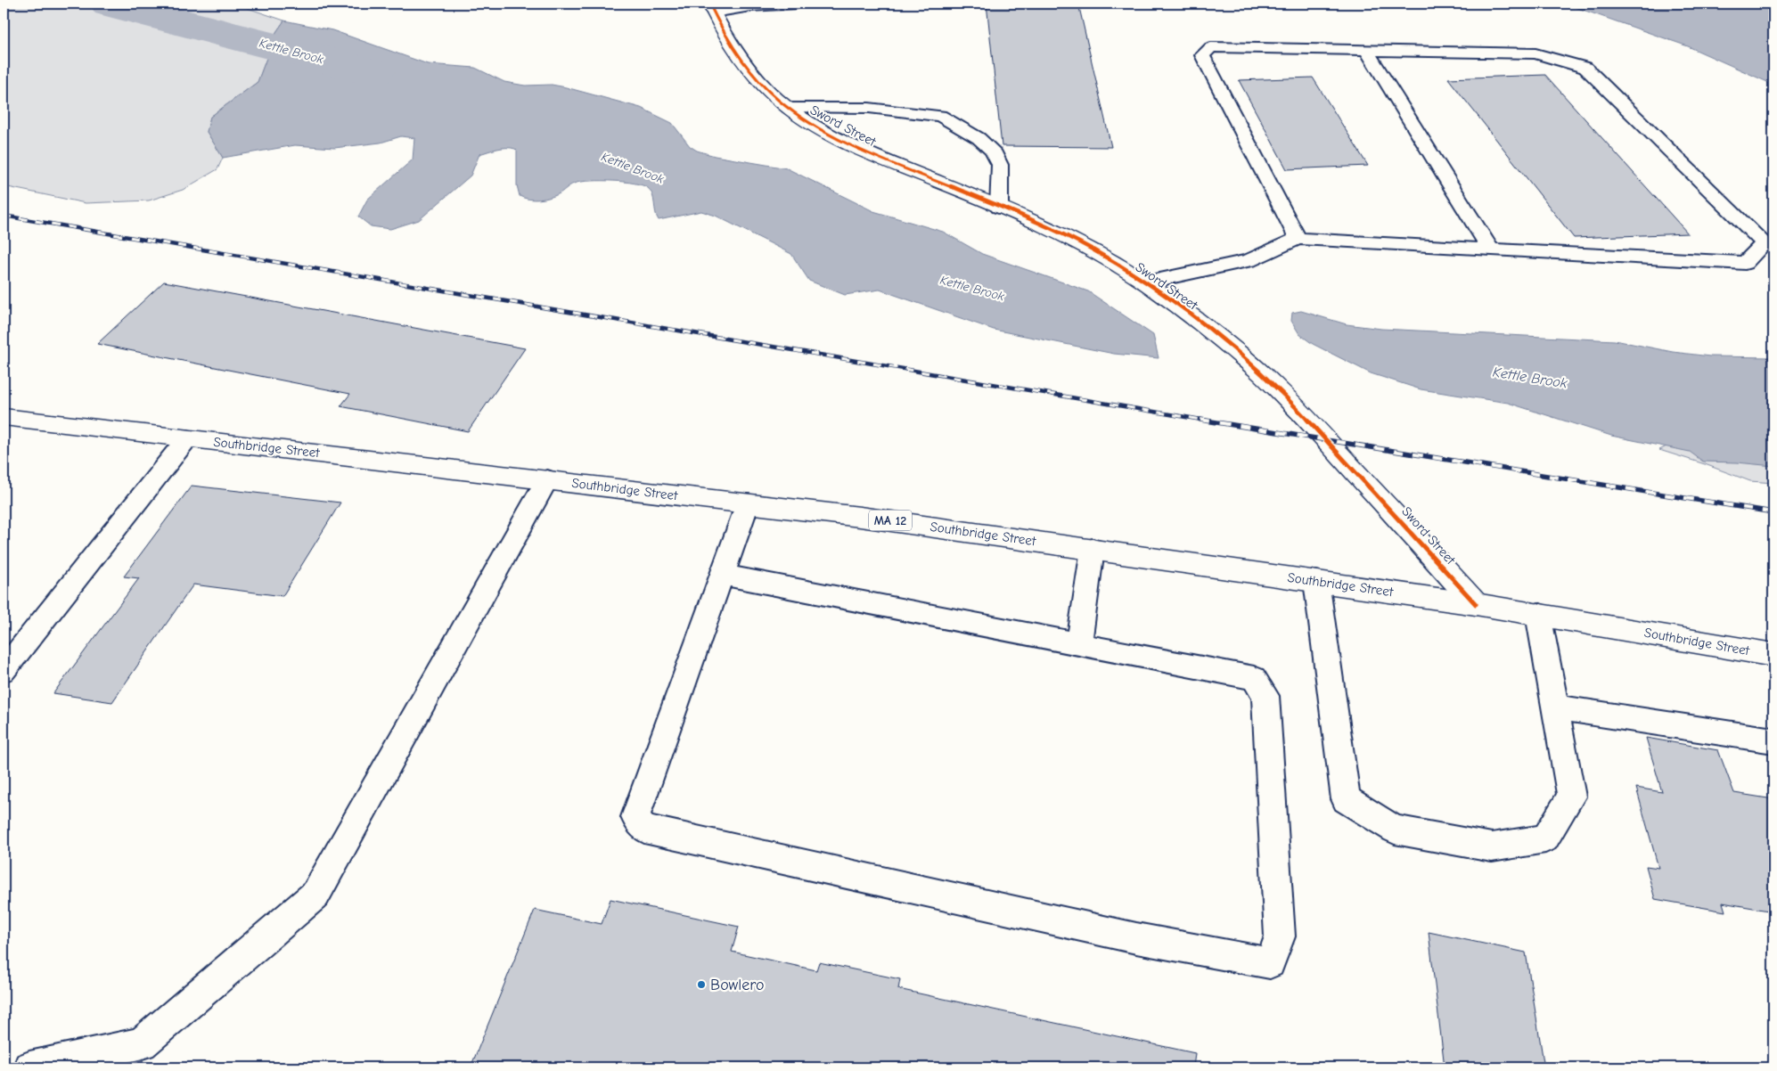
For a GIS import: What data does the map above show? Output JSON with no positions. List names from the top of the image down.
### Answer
{
  "streets": {
    "main road": ["Sword Street", "Southbridge Street", "MA 12"]
  },
  "crossings": [
    ["Sword Street", "Southbridge Street"]
  ],
  "water": ["Kettle Brook"],
  "places": ["Bowlero"]
}
